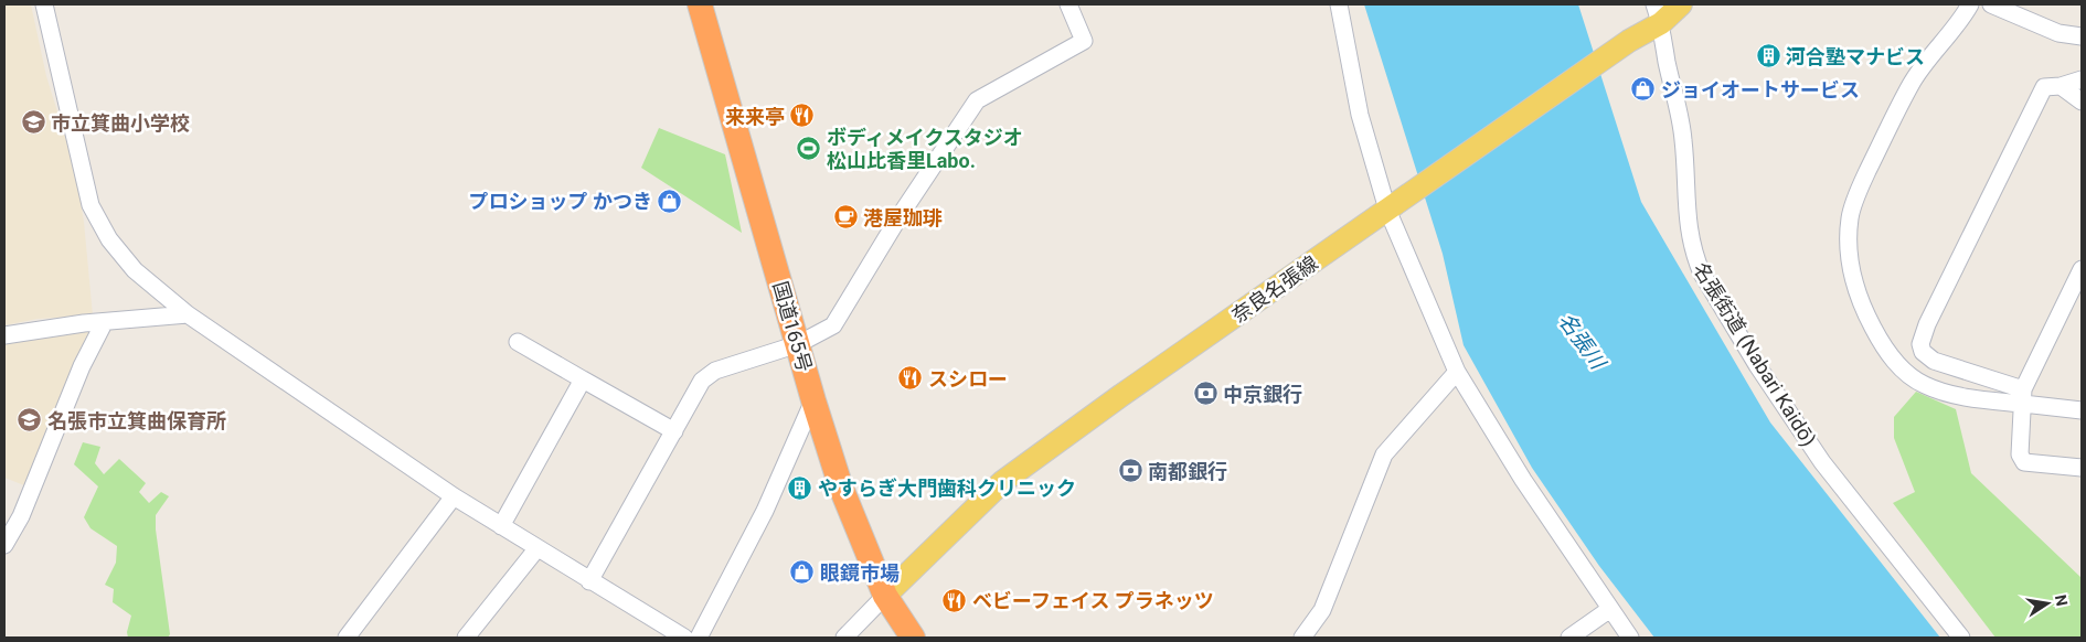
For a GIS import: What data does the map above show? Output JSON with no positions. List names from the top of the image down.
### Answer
{
  "streets": {
    "highway": ["国道165号"],
    "main road": ["奈良名張線"],
    "street": ["名張街道 (Nabari Kaidō)"]
  },
  "crossings": [
    ["奈良名張線", "国道165号"],
    ["奈良名張線", "名張街道 (Nabari Kaidō)"]
  ],
  "water": ["名張川"],
  "places": {
    "building": ["河合塾マナビス", "やすらぎ大門歯科クリニック"],
    "shop": ["ジョイオートサービス", "プロショップ かつき", "眼鏡市場"],
    "restaurant": ["来来亭", "スシロー", "ベビーフェイス プラネッツ"],
    "school or university": ["市立箕曲小学校", "名張市立箕曲保育所"],
    "sports": ["ボディメイクスタジオ 松山比香里Labo."],
    "cafe": ["港屋珈琲"],
    "bank": ["中京銀行", "南都銀行"]
  },
  "north": "right"
}
